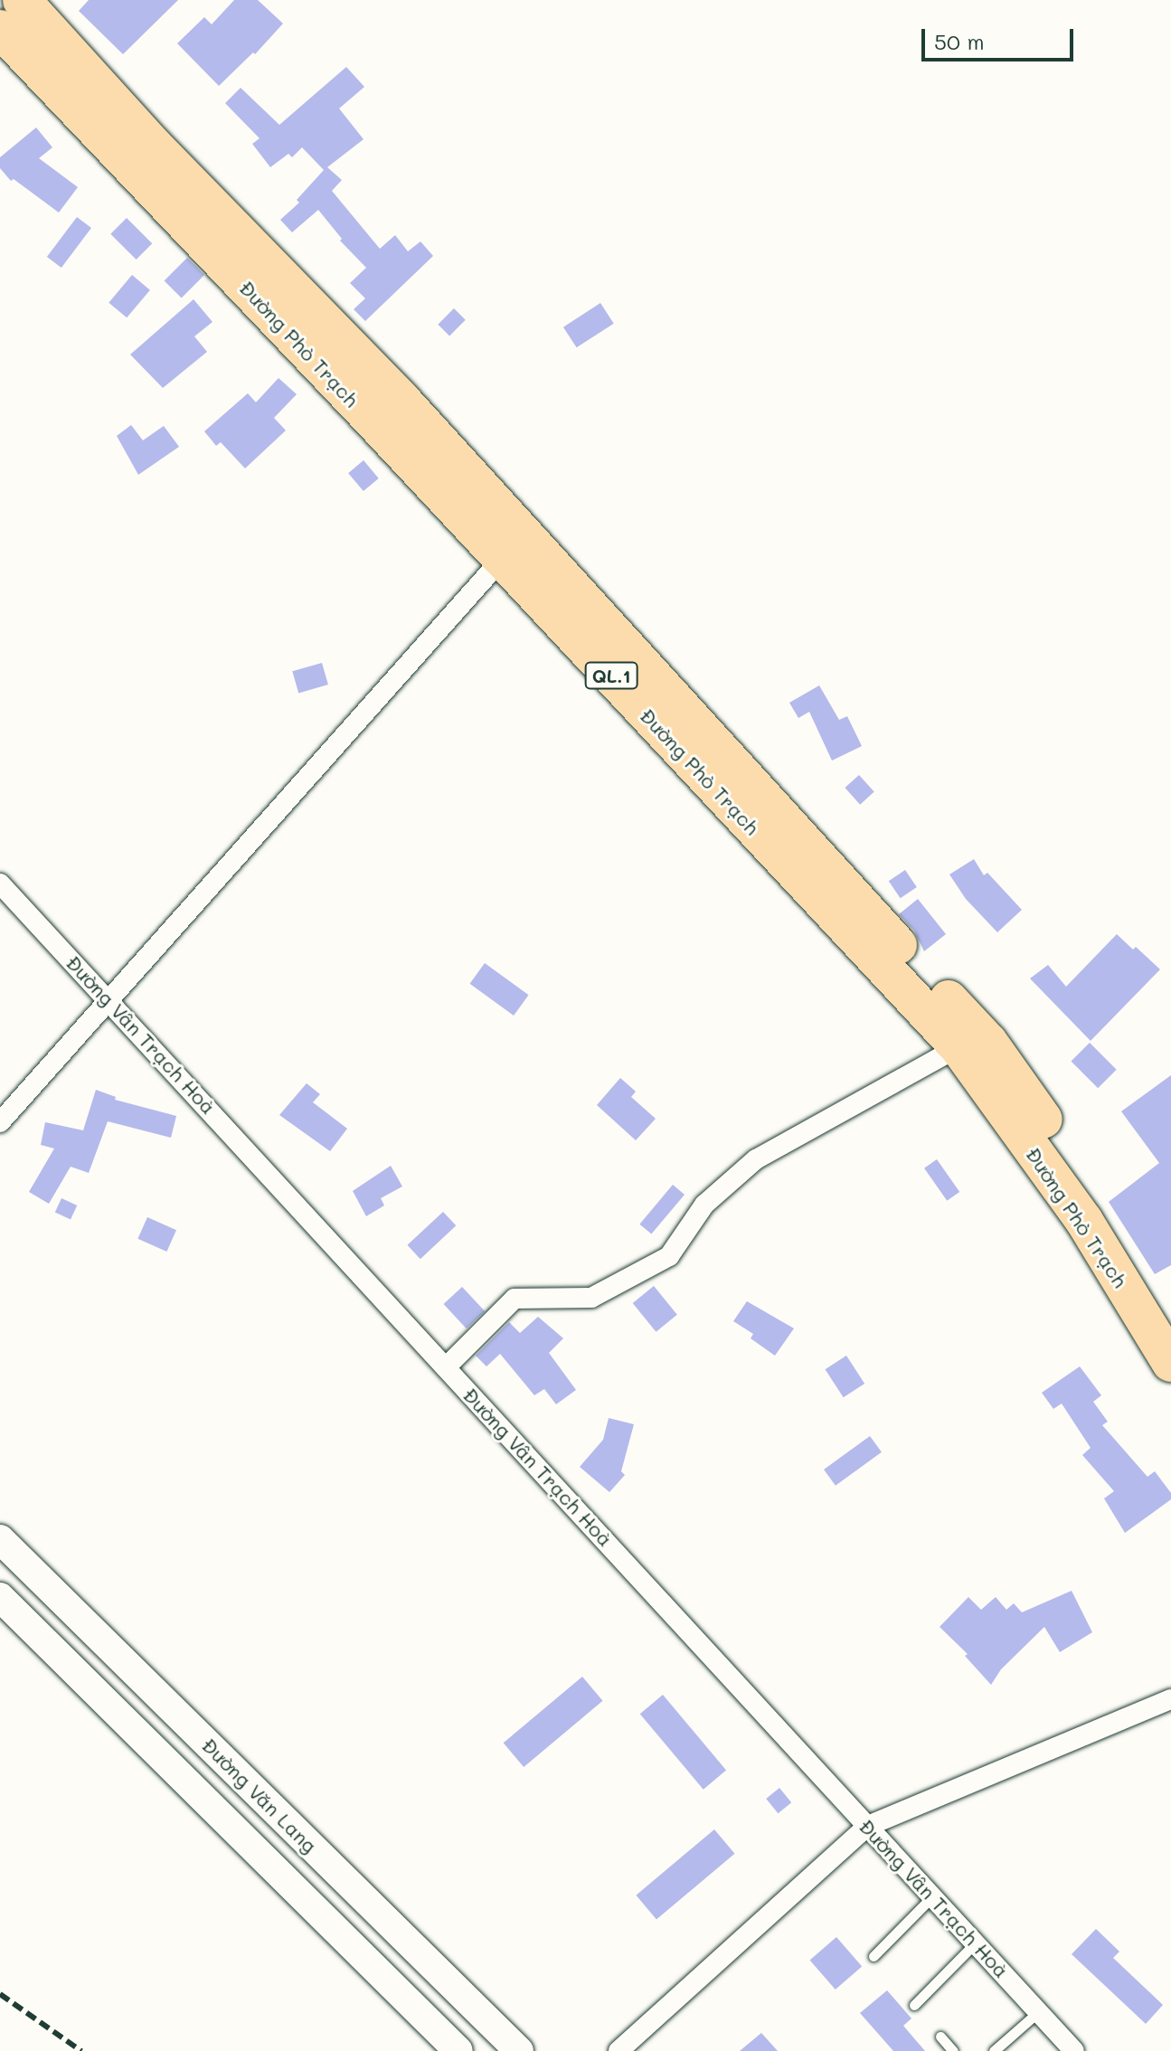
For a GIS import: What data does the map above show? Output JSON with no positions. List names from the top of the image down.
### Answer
{
  "streets": {
    "highway": ["Đường Phò Trạch", "QL.1"],
    "street": ["Đường Vân Trạch Hoà", "Đường Văn Lang"]
  },
  "scale_bar": "50 m"
}
